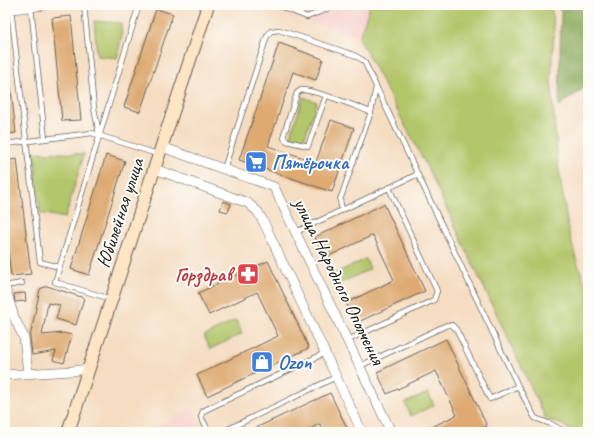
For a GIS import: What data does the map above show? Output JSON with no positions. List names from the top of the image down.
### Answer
{
  "streets": {
    "main road": ["Юбилейная улица"],
    "street": ["улица Народного Ополчения"]
  },
  "crossings": [
    ["Юбилейная улица", "улица Народного Ополчения"]
  ],
  "places": {
    "supermarket": ["Пятёрочка"],
    "pharmacy": ["Горздрав"],
    "shop": ["Ozon"]
  }
}
